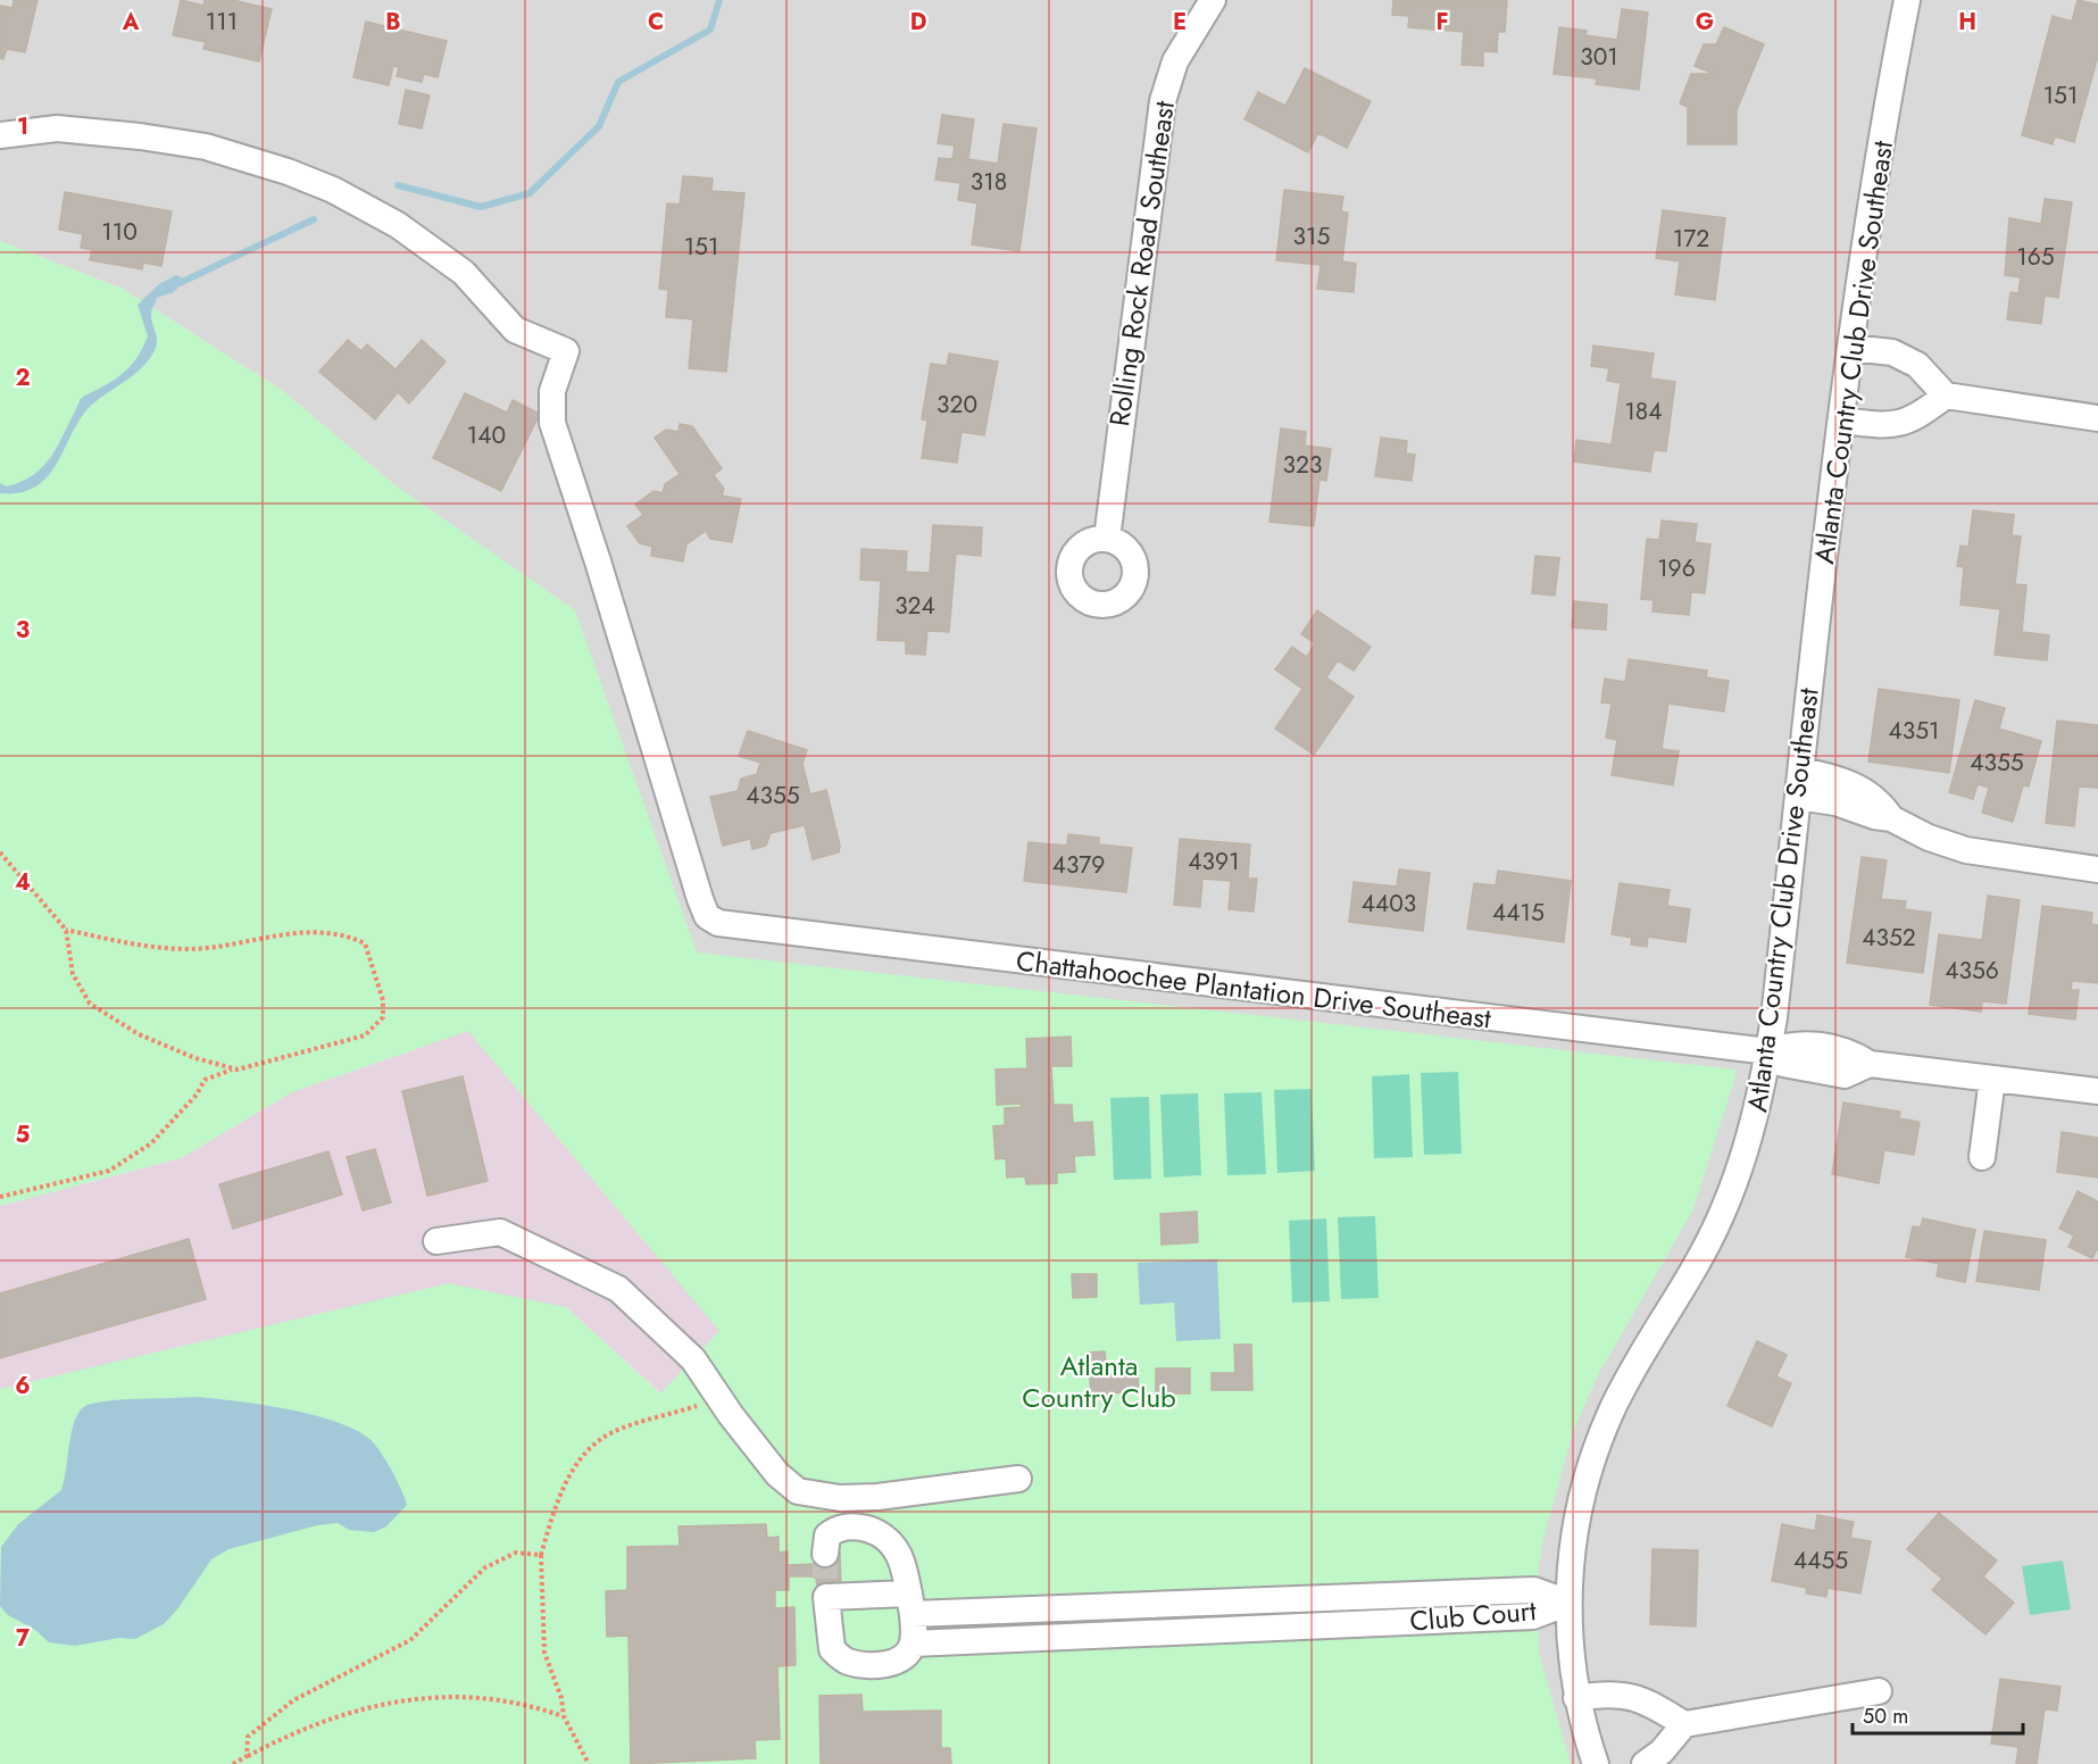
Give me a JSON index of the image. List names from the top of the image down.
{
  "streets": {
    "street": [
      "Rolling Rock Road Southeast",
      "Atlanta Country Club Drive Southeast",
      "Chattahoochee Plantation Drive Southeast",
      "Club Court"
    ]
  },
  "crossings": [
    ["Atlanta Country Club Drive Southeast", "Chattahoochee Plantation Drive Southeast"],
    ["Atlanta Country Club Drive Southeast", "Club Court"]
  ],
  "parks": ["Atlanta Country Club"],
  "house_numbers": [
    "111",
    "301",
    "151",
    "318",
    "110",
    "315",
    "172",
    "151",
    "165",
    "320",
    "184",
    "140",
    "323",
    "196",
    "324",
    "4351",
    "4355",
    "4355",
    "4391",
    "4379",
    "4403",
    "4415",
    "4352",
    "4356",
    "4455"
  ],
  "scale_bar": "50 m",
  "grid": {
    "columns": [
      "A",
      "B",
      "C",
      "D",
      "E",
      "F",
      "G",
      "H"
    ],
    "rows": [
      "1",
      "2",
      "3",
      "4",
      "5",
      "6",
      "7"
    ]
  }
}
